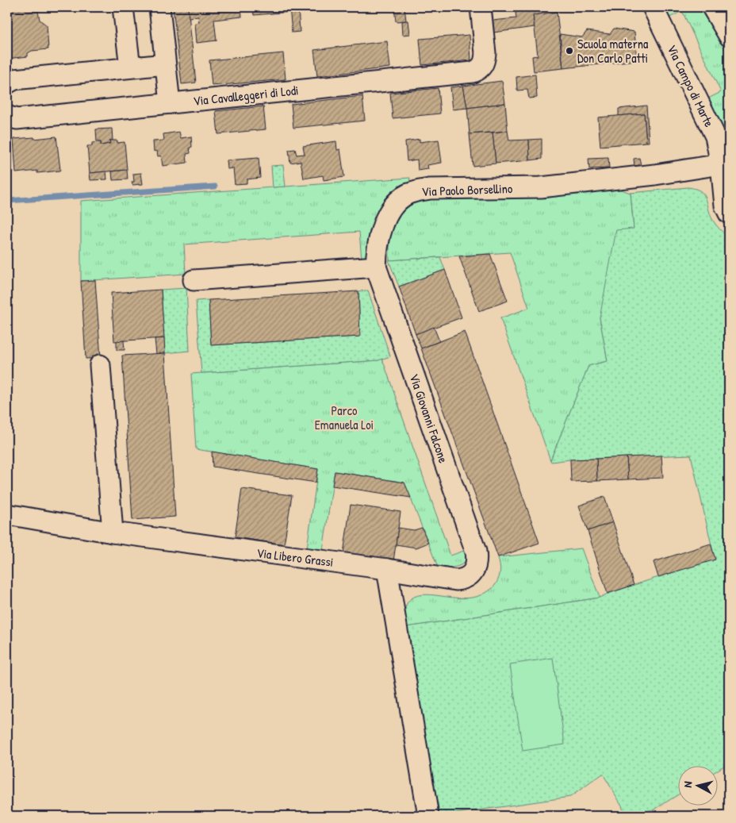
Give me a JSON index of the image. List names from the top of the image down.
{
  "streets": {
    "street": [
      "Via Campo di Marte",
      "Via Cavalleggeri di Lodi",
      "Via Paolo Borsellino",
      "Via Giovanni Falcone",
      "Via Libero Grassi"
    ]
  },
  "crossings": [
    ["Via Campo di Marte", "Via Paolo Borsellino"],
    ["Via Paolo Borsellino", "Via Giovanni Falcone"],
    ["Via Giovanni Falcone", "Via Libero Grassi"]
  ],
  "parks": ["Parco Emanuela Loi"],
  "places": ["Scuola materna Don Carlo Patti"],
  "north": "left"
}
